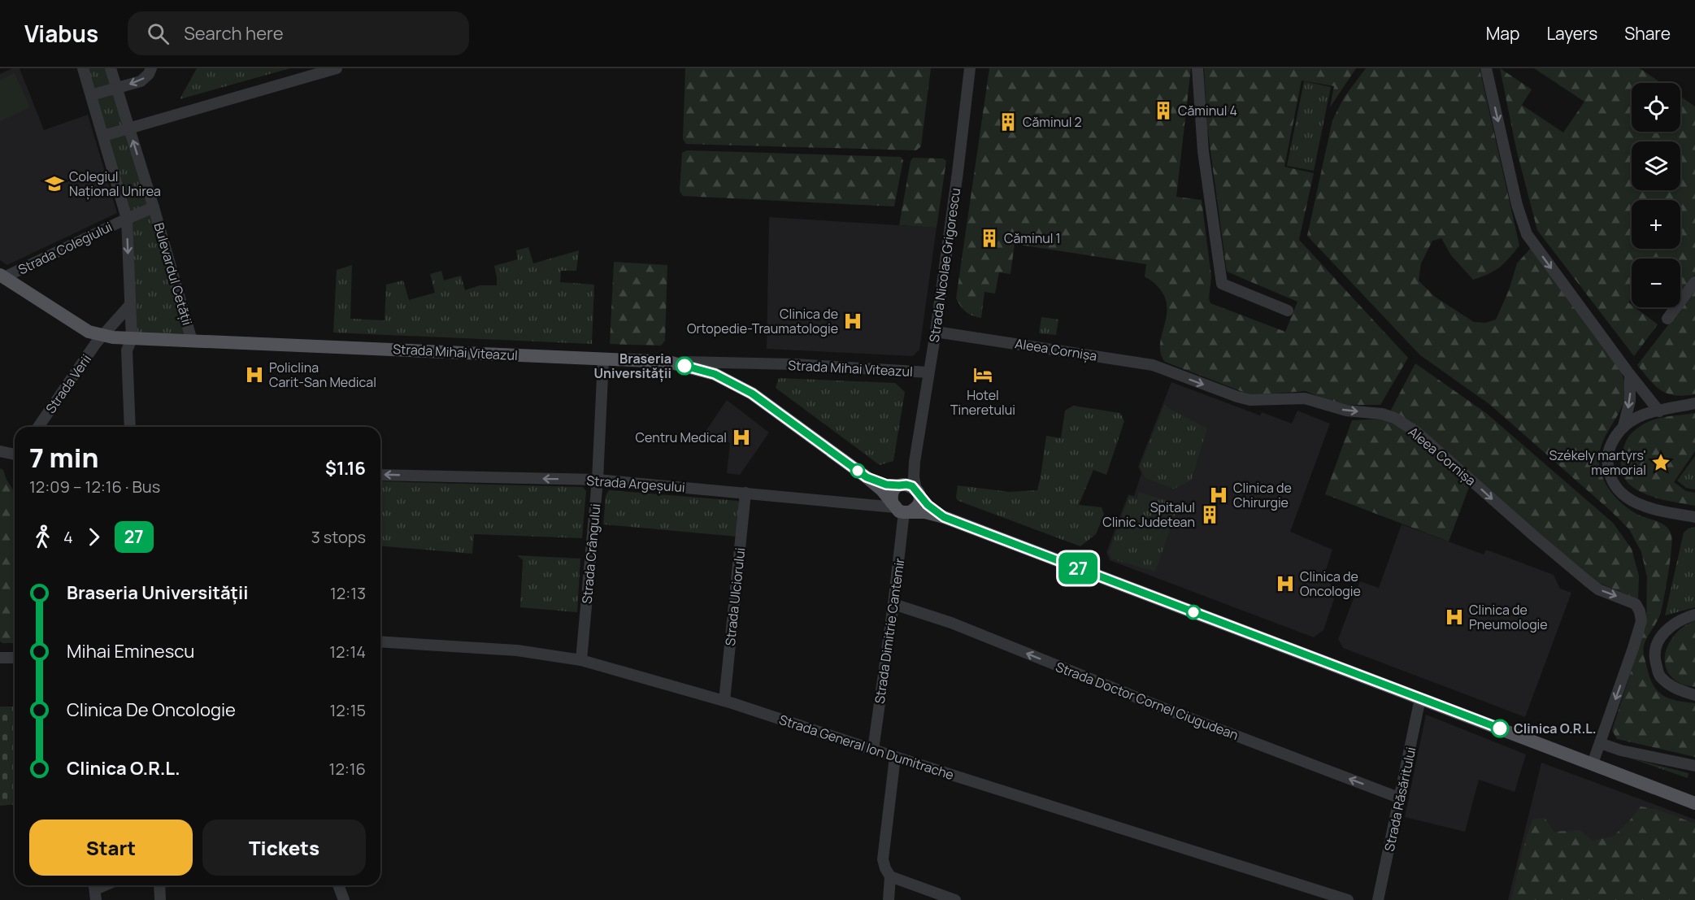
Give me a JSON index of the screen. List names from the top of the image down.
{
  "streets": {
    "main road": ["Strada Mihai Viteazul"],
    "street": [
      "Strada Colegiului",
      "Strada Nicolae Grigorescu",
      "Bulevardul Cetății",
      "Aleea Cornișa",
      "Strada Verii",
      "Strada Argeșului",
      "Strada Crângului",
      "Strada Ulciorului",
      "Strada Dimitrie Cantemir",
      "Strada Doctor Cornel Ciugudean",
      "Strada General Ion Dumitrache",
      "Strada Răsăritului"
    ]
  },
  "crossings": [
    ["Strada Colegiului", "Bulevardul Cetății"],
    ["Strada Colegiului", "Strada Mihai Viteazul"],
    ["Strada Nicolae Grigorescu", "Aleea Cornișa"],
    ["Strada Nicolae Grigorescu", "Strada Mihai Viteazul"],
    ["Strada Nicolae Grigorescu", "Strada Argeșului"],
    ["Strada Nicolae Grigorescu", "Strada Dimitrie Cantemir"],
    ["Bulevardul Cetății", "Strada Mihai Viteazul"],
    ["Strada Mihai Viteazul", "Strada Verii"],
    ["Strada Mihai Viteazul", "Strada Crângului"],
    ["Strada Argeșului", "Strada Crângului"],
    ["Strada Argeșului", "Strada Ulciorului"],
    ["Strada Argeșului", "Strada Dimitrie Cantemir"],
    ["Strada Crângului", "Strada General Ion Dumitrache"],
    ["Strada Ulciorului", "Strada General Ion Dumitrache"],
    ["Strada Dimitrie Cantemir", "Strada Doctor Cornel Ciugudean"],
    ["Strada Dimitrie Cantemir", "Strada General Ion Dumitrache"],
    ["Strada Doctor Cornel Ciugudean", "Strada Răsăritului"]
  ],
  "one_way": ["Aleea Cornișa", "Strada Argeșului", "Strada Doctor Cornel Ciugudean"],
  "places": {
    "building": [
      "Căminul 4",
      "Căminul 2",
      "Căminul 1",
      "Spitalul Clinic Judetean"
    ],
    "school or university": ["Colegiul Național Unirea"],
    "hospital": [
      "Clinica de Ortopedie-Traumatologie",
      "Policlina Carit-San Medical",
      "Centru Medical",
      "Clinica de Chirurgie",
      "Clinica de Oncologie",
      "Clinica de Pneumologie"
    ],
    "other": ["Braseria Universității", "Clinica O.R.L."],
    "hotel": ["Hotel Tineretului"],
    "place": ["Székely martyrs' memorial"]
  },
  "lines": ["bus line 27"],
  "page": {
    "header": "Viabus",
    "search": "Search here",
    "nav": ["Map", "Layers", "Share"],
    "on_map": "27",
    "map_buttons": ["+", "−"],
    "heading": ["7 min", "12:09 – 12:16 · Bus", "$1.16"],
    "legs": ["4", "27", "3 stops"],
    "list": [
      {
        "name": "Braseria Universității",
        "value": "12:13"
      },
      {
        "name": "Mihai Eminescu",
        "value": "12:14"
      },
      {
        "name": "Clinica De Oncologie",
        "value": "12:15"
      },
      {
        "name": "Clinica O.R.L.",
        "value": "12:16"
      }
    ],
    "buttons": ["Start", "Tickets"]
  }
}
